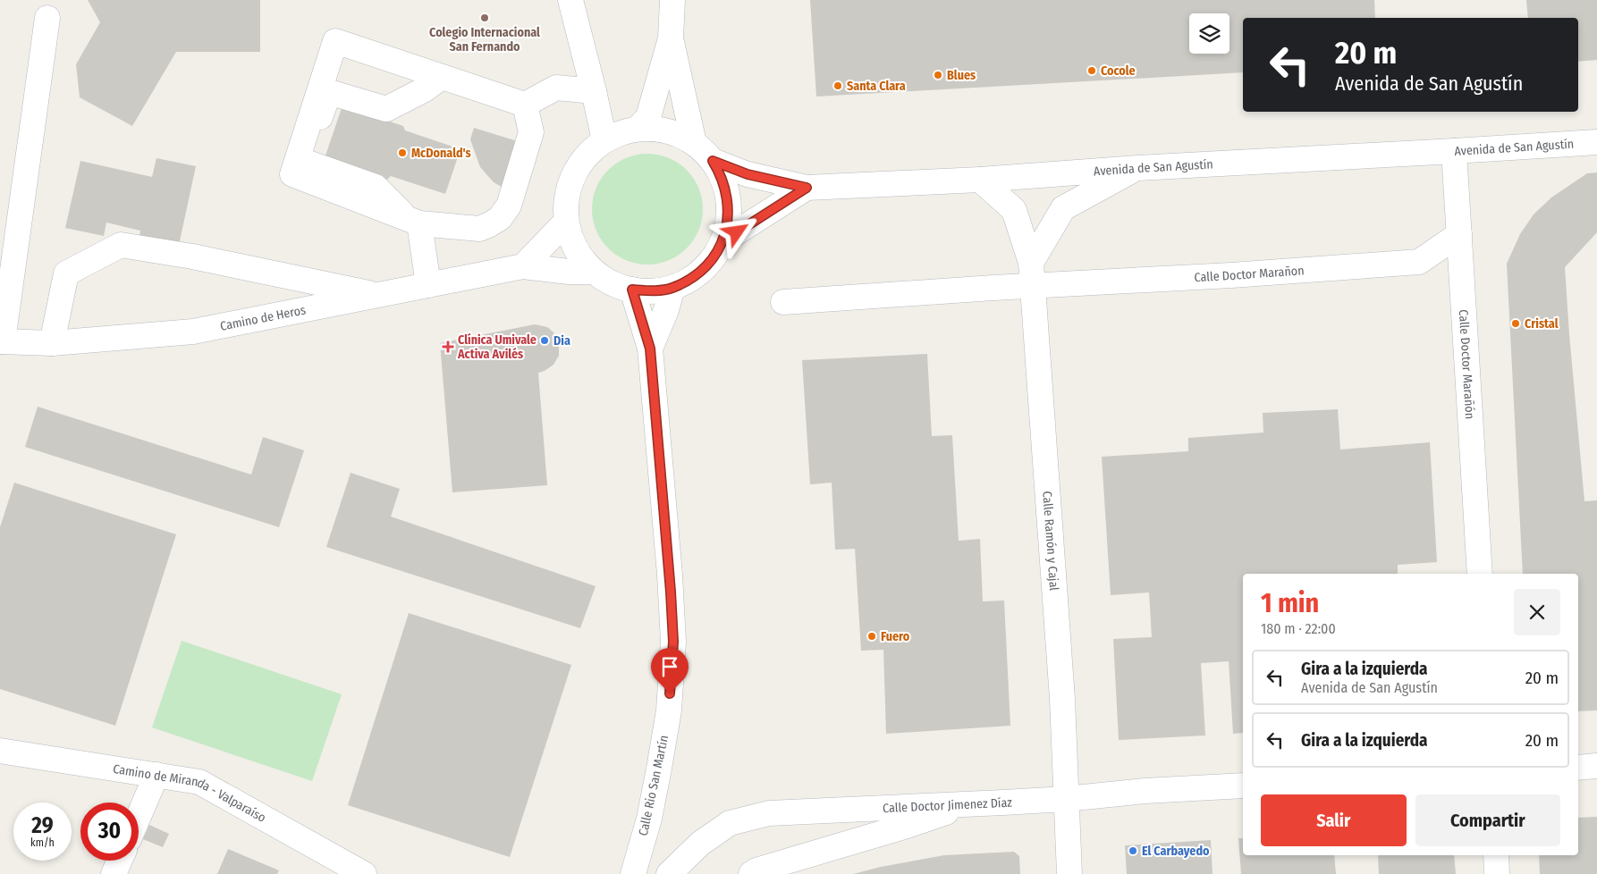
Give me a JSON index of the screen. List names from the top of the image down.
{
  "streets": {
    "street": [
      "Avenida de San Agustín",
      "Calle Doctor Marañon",
      "Camino de Heros",
      "Calle Doctor Marañón",
      "Calle Ramón y Cajal",
      "Calle Rio San Martín",
      "Camino de Miranda - Valparaíso",
      "Calle Doctor Jimenez Díaz"
    ]
  },
  "crossings": [
    ["Avenida de San Agustín", "Calle Doctor Marañón"],
    ["Avenida de San Agustín", "Calle Ramón y Cajal"],
    ["Calle Doctor Marañon", "Calle Doctor Marañón"],
    ["Calle Doctor Marañon", "Calle Ramón y Cajal"],
    ["Calle Ramón y Cajal", "Calle Doctor Jimenez Díaz"]
  ],
  "places": {
    "other": [
      "Colegio Internacional San Fernando",
      "Cocole",
      "Blues",
      "Santa Clara",
      "McDonald's",
      "Cristal",
      "Dia",
      "Fuero",
      "El Carbayedo"
    ],
    "health": ["Clínica Umivale Activa Avilés"]
  },
  "page": {
    "turn": ["20 m", "Avenida de San Agustín"],
    "heading": ["1 min", "180 m · 22:00"],
    "list": [
      {
        "name": "Gira a la izquierda",
        "note": "Avenida de San Agustín",
        "value": "20 m"
      },
      {
        "name": "Gira a la izquierda",
        "value": "20 m"
      }
    ],
    "buttons": ["Salir", "Compartir"],
    "speed": "29 km/h",
    "limit": "30"
  }
}
